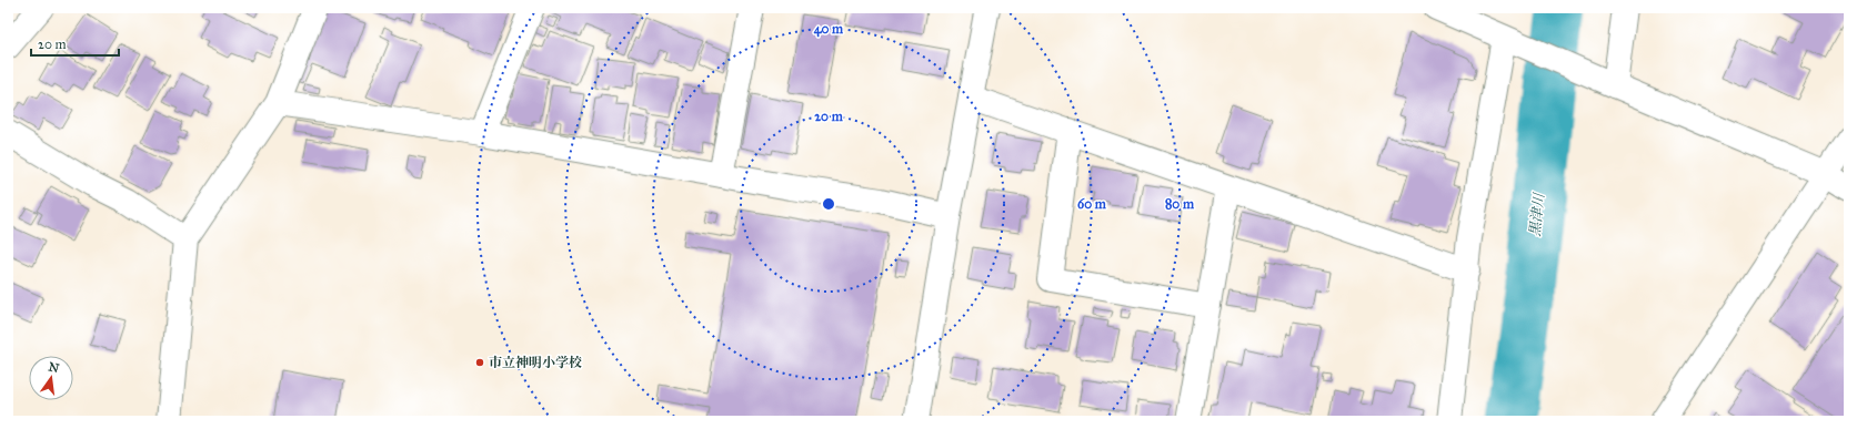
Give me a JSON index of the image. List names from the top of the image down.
{
  "water": ["黒津川"],
  "places": ["市立神明小学校"],
  "scale_bar": "20 m",
  "north": "top",
  "rings": [
    "40 m",
    "20 m",
    "60 m",
    "80 m"
  ]
}
